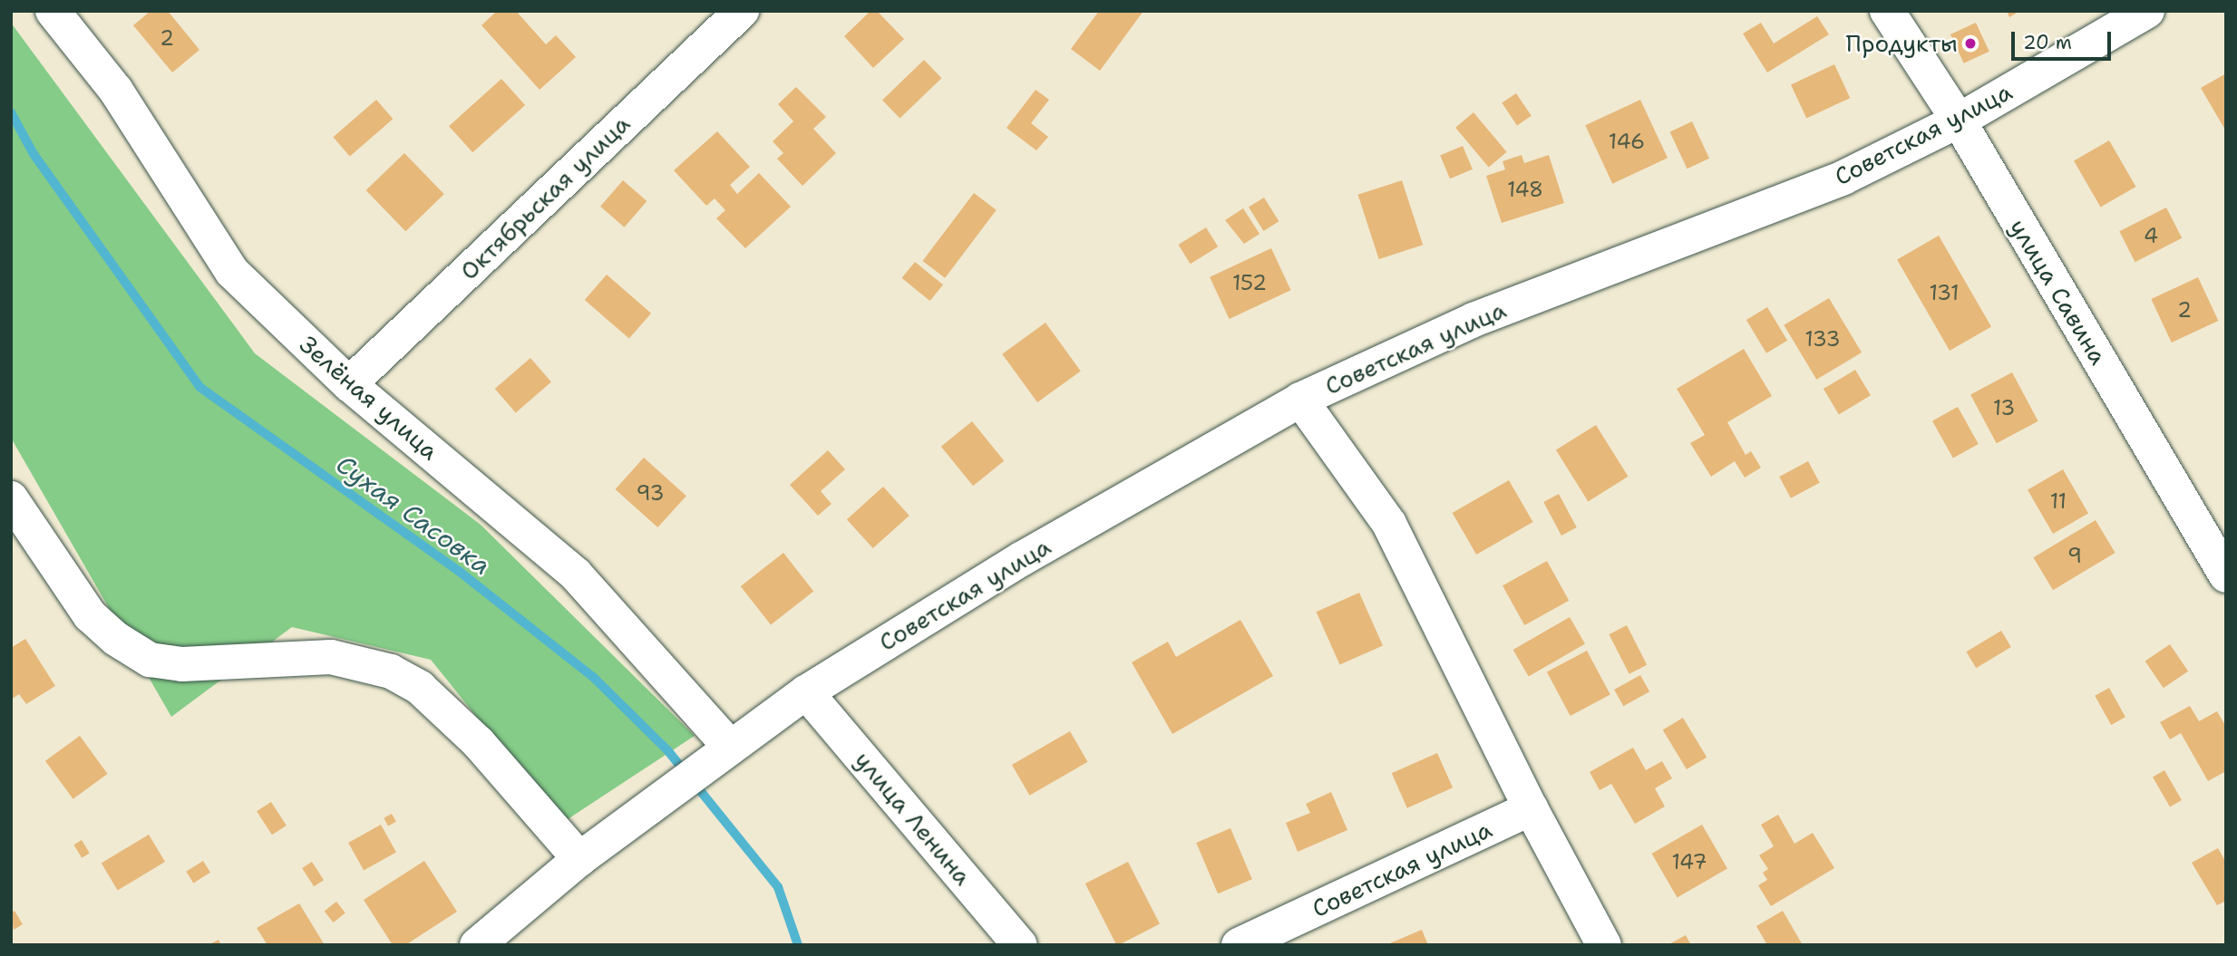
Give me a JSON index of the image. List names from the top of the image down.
{
  "streets": {
    "street": [
      "Советская улица",
      "Октябрьская улица",
      "улица Савина",
      "Зелёная улица",
      "улица Ленина"
    ]
  },
  "crossings": [
    ["Советская улица", "улица Савина"],
    ["Советская улица", "Зелёная улица"],
    ["Советская улица", "улица Ленина"],
    ["Октябрьская улица", "Зелёная улица"]
  ],
  "water": ["Сухая Сасовка"],
  "places": ["Продукты"],
  "house_numbers": [
    "2",
    "146",
    "148",
    "4",
    "152",
    "131",
    "2",
    "133",
    "13",
    "93",
    "11",
    "9",
    "147"
  ],
  "scale_bar": "20 m"
}
